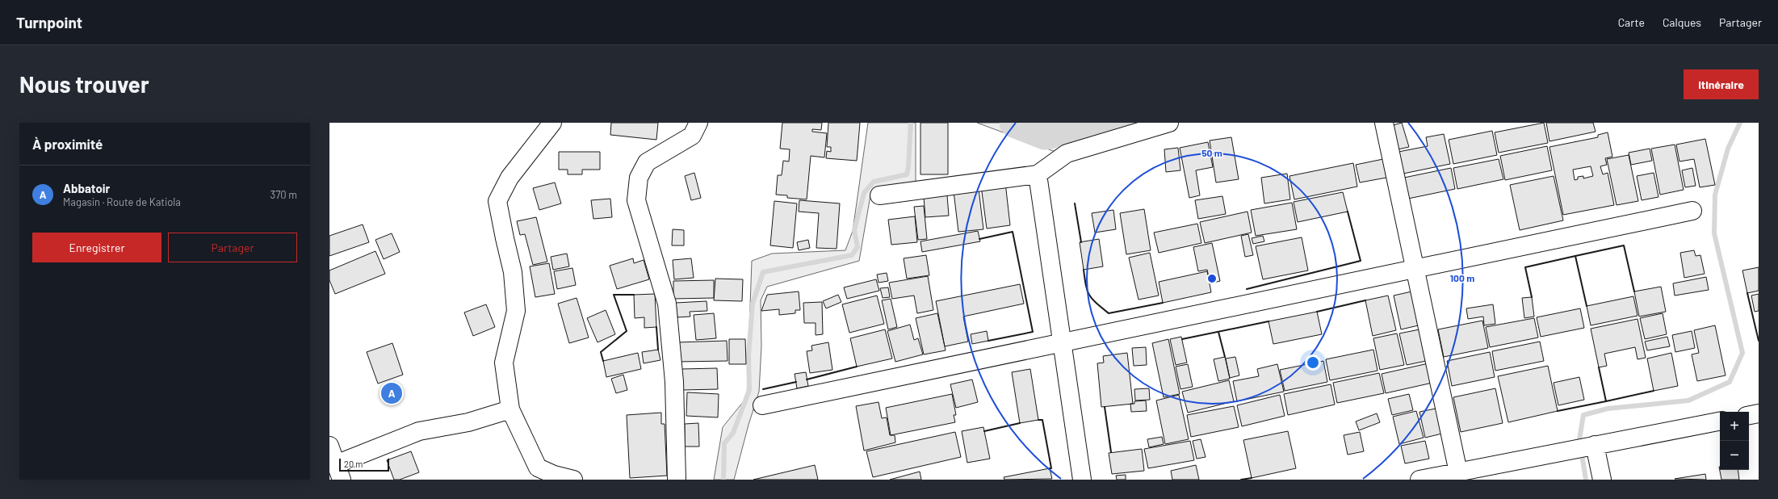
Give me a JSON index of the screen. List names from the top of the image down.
{
  "scale_bar": "20 m",
  "page": {
    "header": "Turnpoint",
    "nav": ["Carte", "Calques", "Partager"],
    "buttons": [
      "Itinéraire",
      ["Enregistrer", "Partager"]
    ],
    "title": "Nous trouver",
    "heading": "À proximité",
    "list": [
      {
        "mark": "A",
        "name": "Abbatoir",
        "note": "Magasin · Route de Katiola",
        "value": "370 m"
      }
    ],
    "pins": "A",
    "map_buttons": ["+", "−"],
    "scale": "20 m"
  },
  "rings": ["50 m", "100 m"]
}
